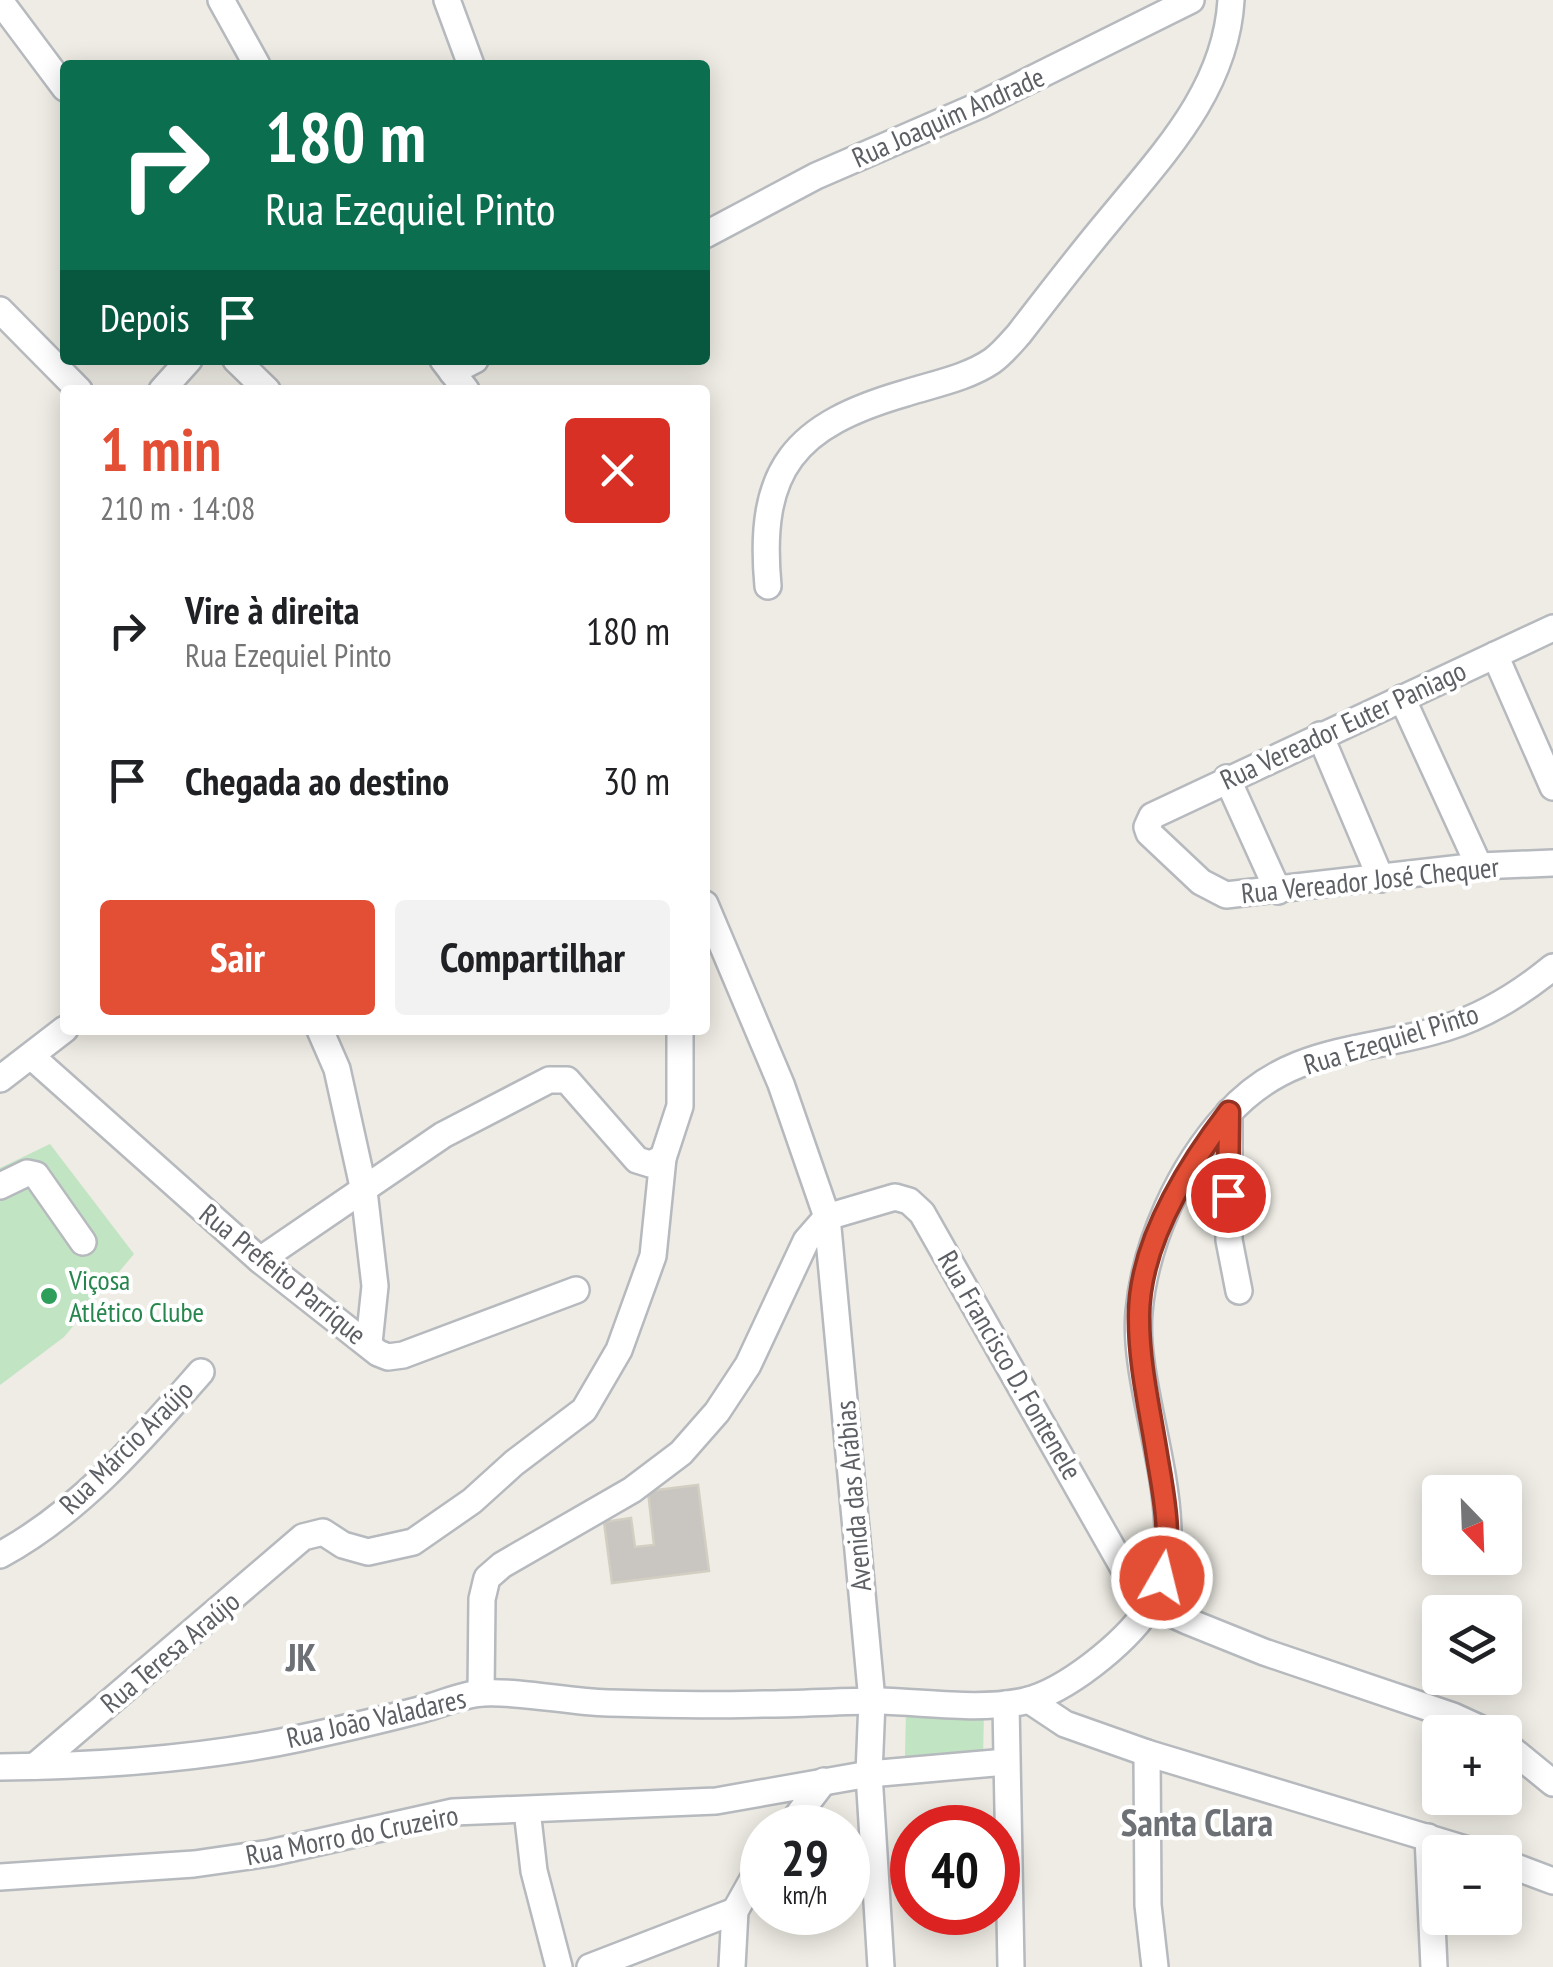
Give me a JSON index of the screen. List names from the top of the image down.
{
  "streets": {
    "street": [
      "Rua Joaquim Andrade",
      "Rua Vereador Euter Paniago",
      "Rua Vereador José Chequer",
      "Rua Ezequiel Pinto",
      "Rua Prefeito Parrique",
      "Rua Francisco D. Fontenele",
      "Rua Márcio Araújo",
      "Avenida das Arábias",
      "Rua Teresa Araújo",
      "Rua João Valadares",
      "Rua Morro do Cruzeiro"
    ]
  },
  "crossings": [
    ["Rua Vereador Euter Paniago", "Rua Vereador José Chequer"],
    ["Rua Ezequiel Pinto", "Rua Francisco D. Fontenele"],
    ["Rua Francisco D. Fontenele", "Avenida das Arábias"],
    ["Avenida das Arábias", "Rua João Valadares"],
    ["Avenida das Arábias", "Rua Morro do Cruzeiro"],
    ["Rua Teresa Araújo", "Rua João Valadares"]
  ],
  "districts": ["JK", "Santa Clara"],
  "places": ["Viçosa Atlético Clube"],
  "north": "bottom right",
  "page": {
    "turn": ["180 m", "Rua Ezequiel Pinto"],
    "then": "Depois",
    "heading": ["1 min", "210 m · 14:08"],
    "list": [
      {
        "name": "Vire à direita",
        "note": "Rua Ezequiel Pinto",
        "value": "180 m"
      },
      {
        "name": "Chegada ao destino",
        "value": "30 m"
      }
    ],
    "buttons": ["Sair", "Compartilhar"],
    "map_buttons": ["+", "−"],
    "speed": "29 km/h",
    "limit": "40"
  }
}
